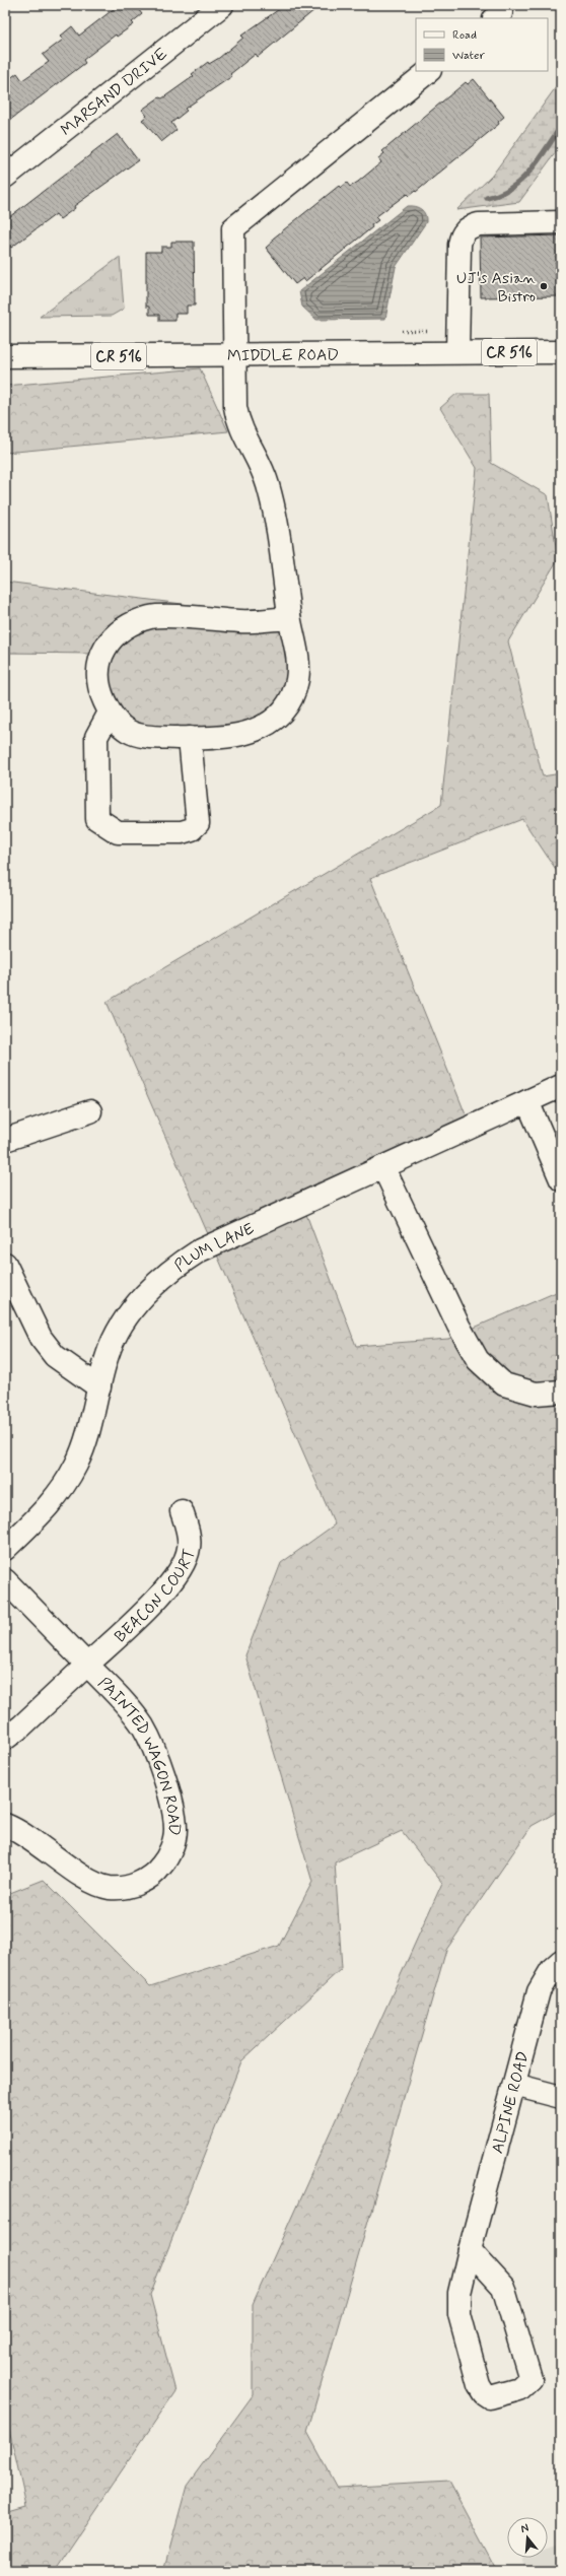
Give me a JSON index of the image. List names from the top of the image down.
{
  "streets": {
    "street": [
      "MARSAND DRIVE",
      "CR 516",
      "MIDDLE ROAD",
      "PLUM LANE",
      "BEACON COURT",
      "PAINTED WAGON ROAD",
      "ALPINE ROAD"
    ]
  },
  "crossings": [
    ["BEACON COURT", "PAINTED WAGON ROAD"]
  ],
  "places": ["UJ's Asian Bistro"],
  "legend": ["Road", "Water"],
  "north": "top"
}
